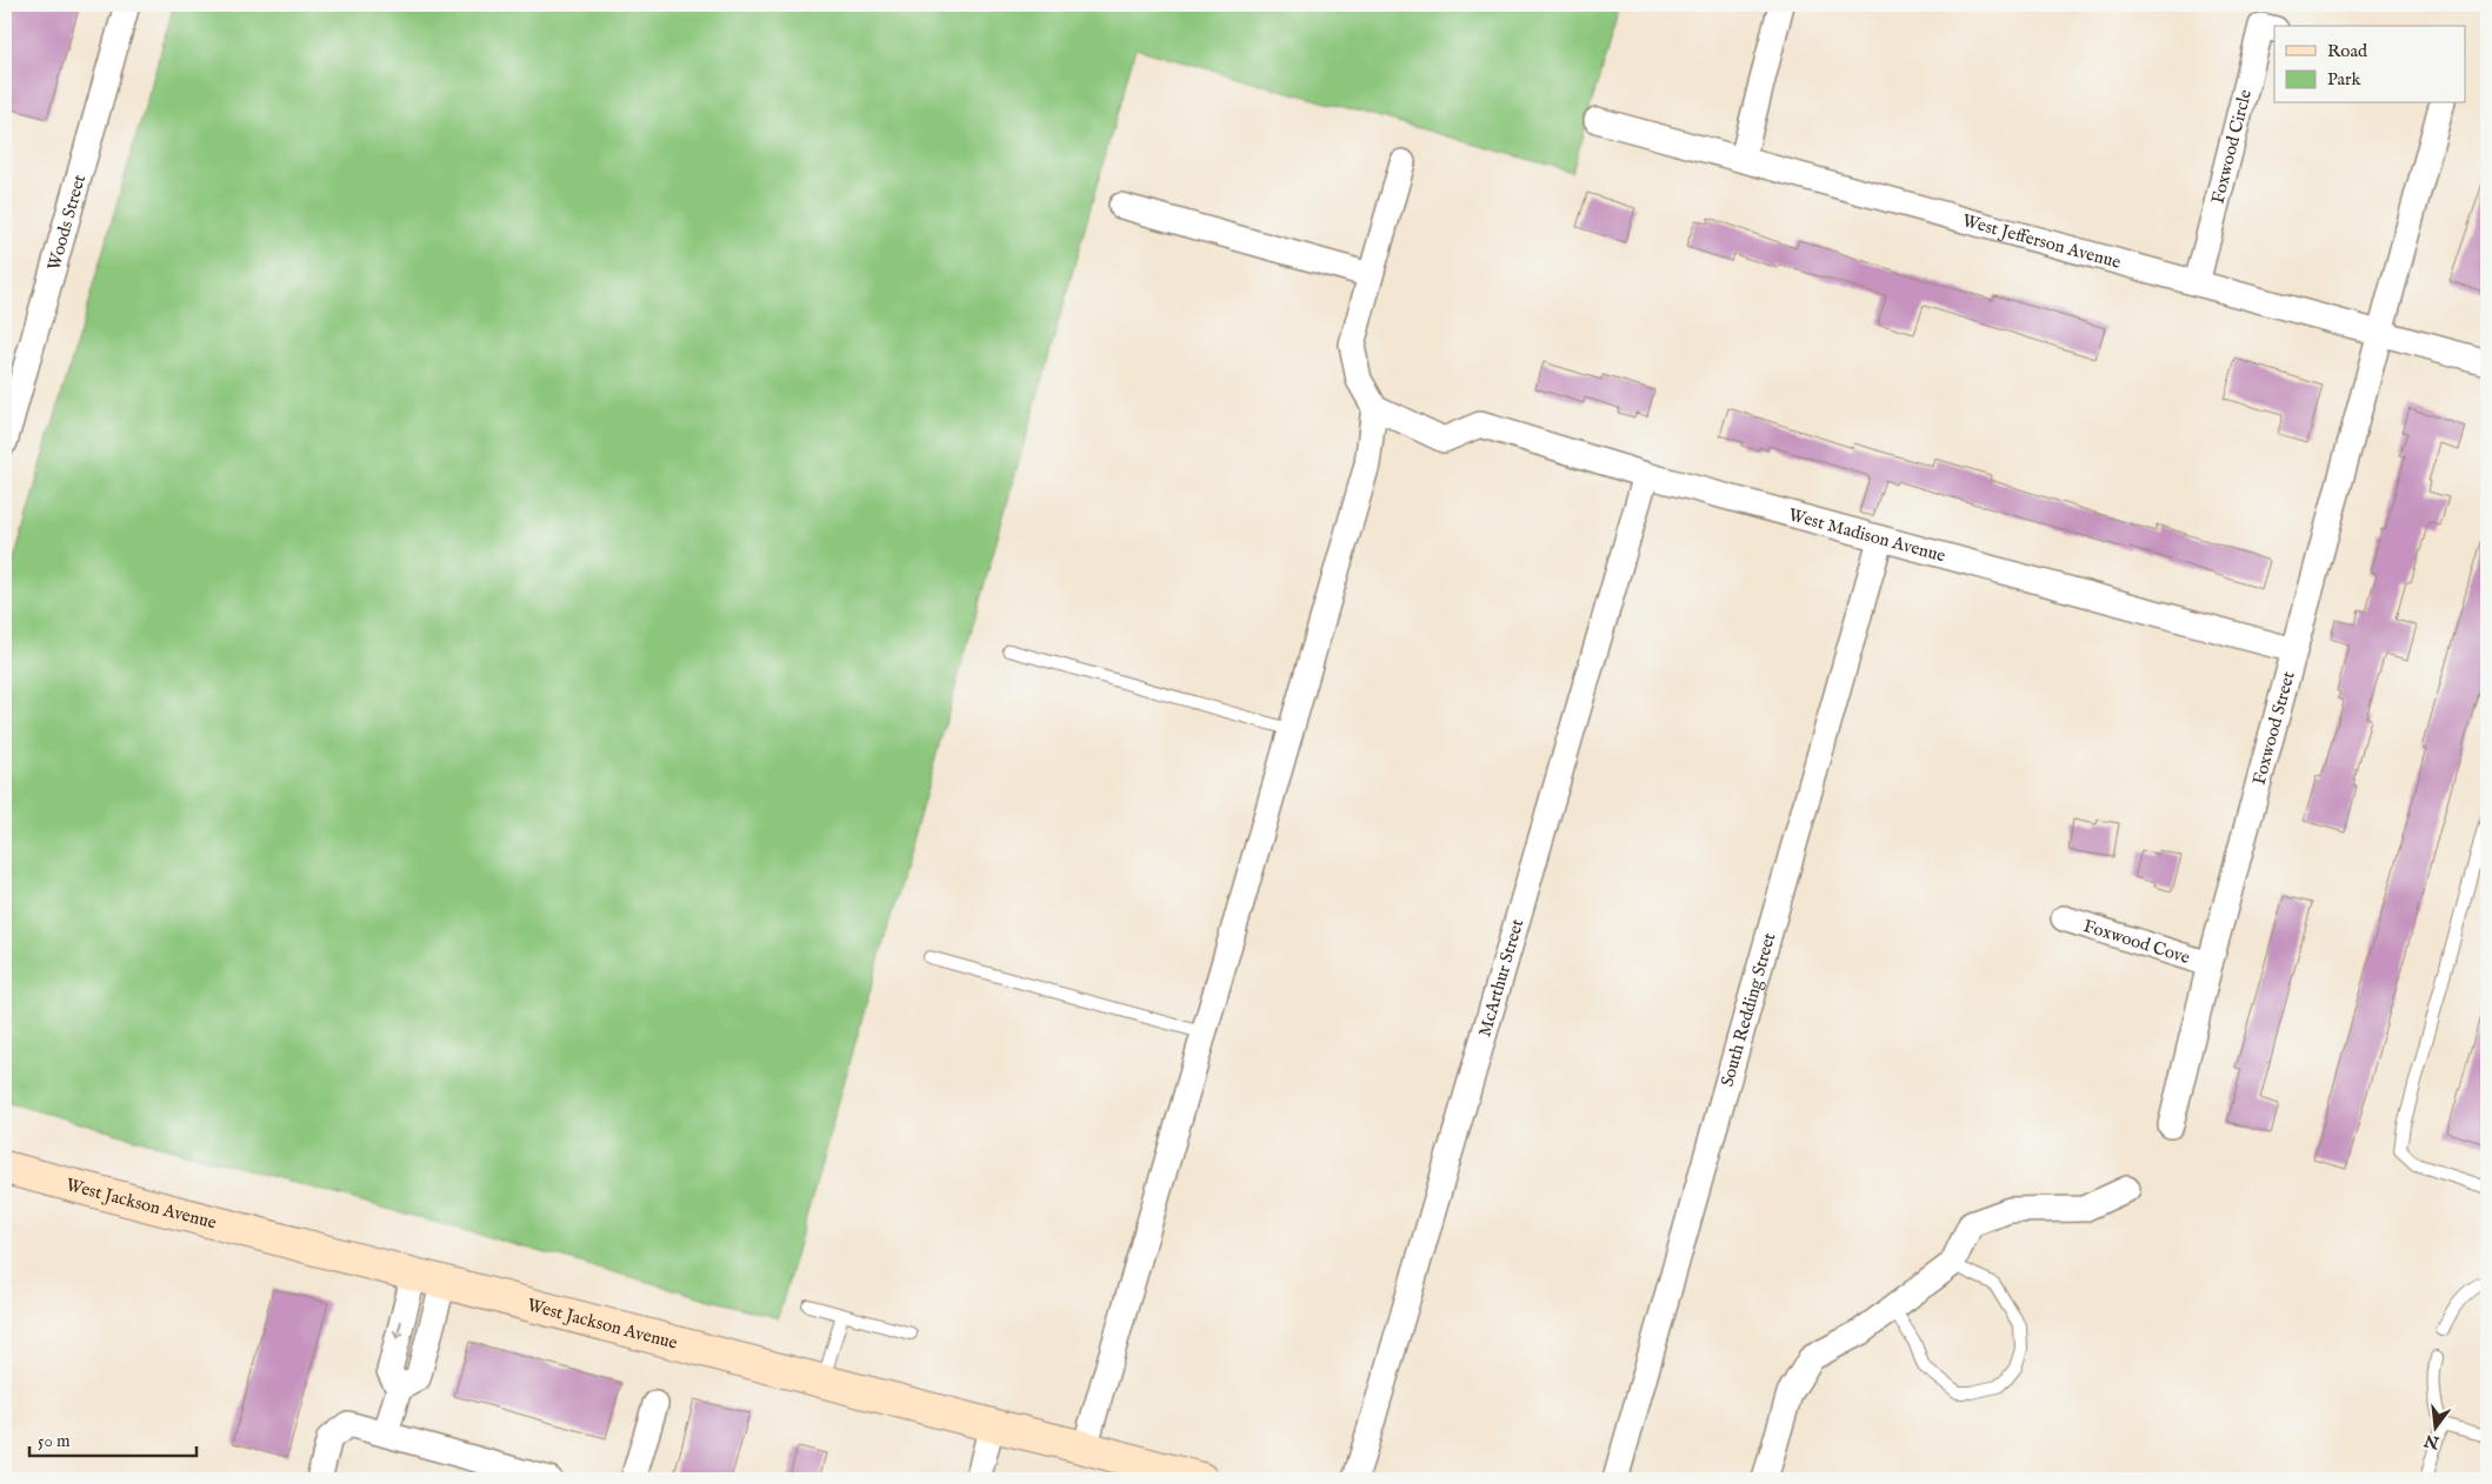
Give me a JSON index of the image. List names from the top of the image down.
{
  "streets": {
    "street": [
      "Foxwood Circle",
      "Woods Street",
      "West Jefferson Avenue",
      "West Madison Avenue",
      "Foxwood Street",
      "Foxwood Cove",
      "McArthur Street",
      "South Redding Street",
      "West Jackson Avenue"
    ]
  },
  "crossings": [
    ["Foxwood Circle", "West Jefferson Avenue"],
    ["West Jefferson Avenue", "Foxwood Street"],
    ["West Madison Avenue", "Foxwood Street"],
    ["West Madison Avenue", "McArthur Street"],
    ["West Madison Avenue", "South Redding Street"],
    ["Foxwood Street", "Foxwood Cove"]
  ],
  "legend": ["Road", "Park"],
  "scale_bar": "50 m",
  "north": "bottom"
}
